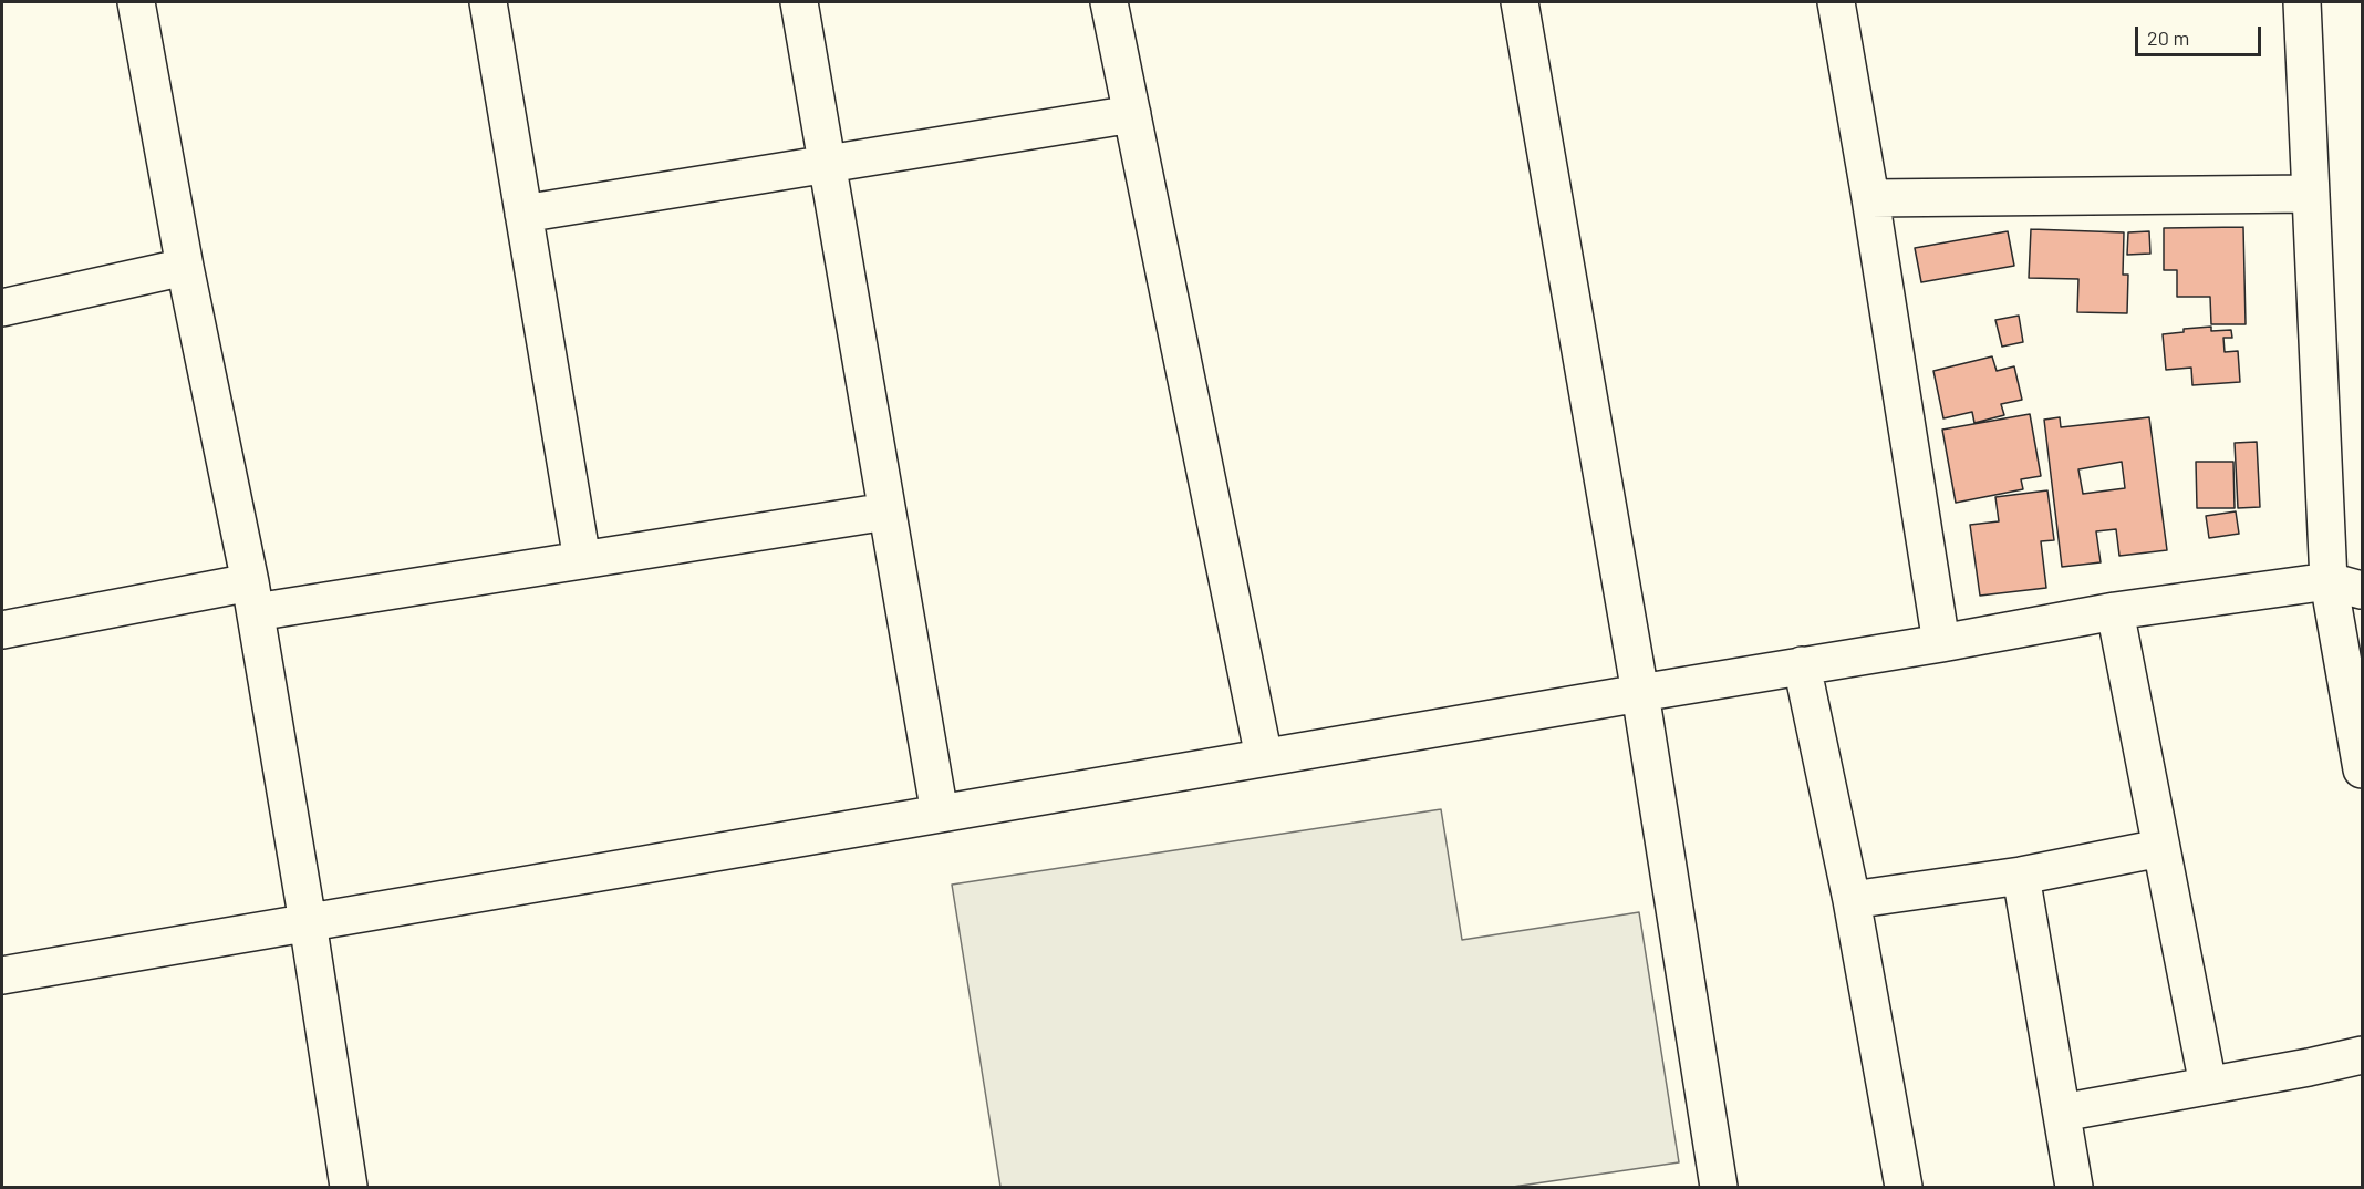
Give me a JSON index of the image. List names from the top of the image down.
{
  "scale_bar": "20 m"
}
